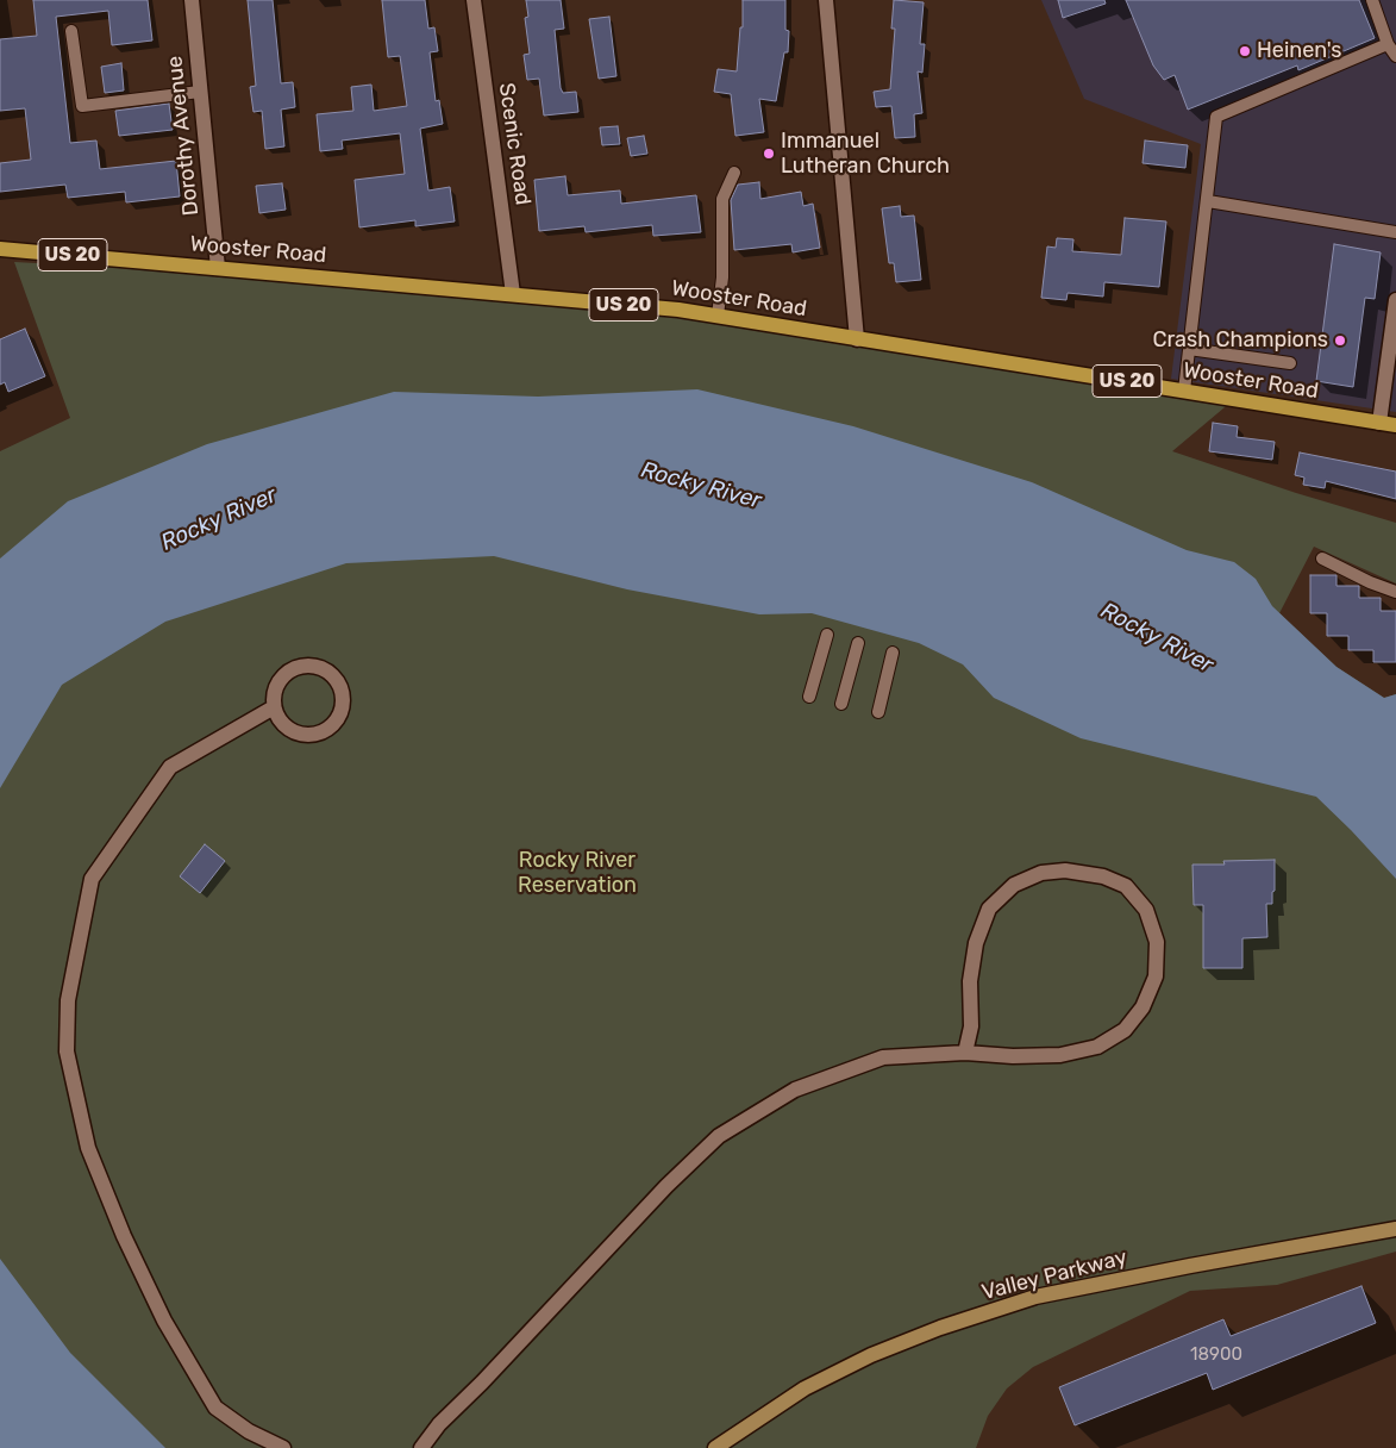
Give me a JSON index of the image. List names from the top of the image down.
{
  "streets": {
    "main road": ["Wooster Road", "US 20"],
    "street": ["Dorothy Avenue", "Scenic Road", "Valley Parkway"]
  },
  "crossings": [
    ["Dorothy Avenue", "Wooster Road"],
    ["Scenic Road", "Wooster Road"]
  ],
  "water": ["Rocky River"],
  "parks": ["Rocky River Reservation"],
  "places": ["Heinen's", "Immanuel Lutheran Church", "Crash Champions"],
  "house_numbers": ["18900"]
}
